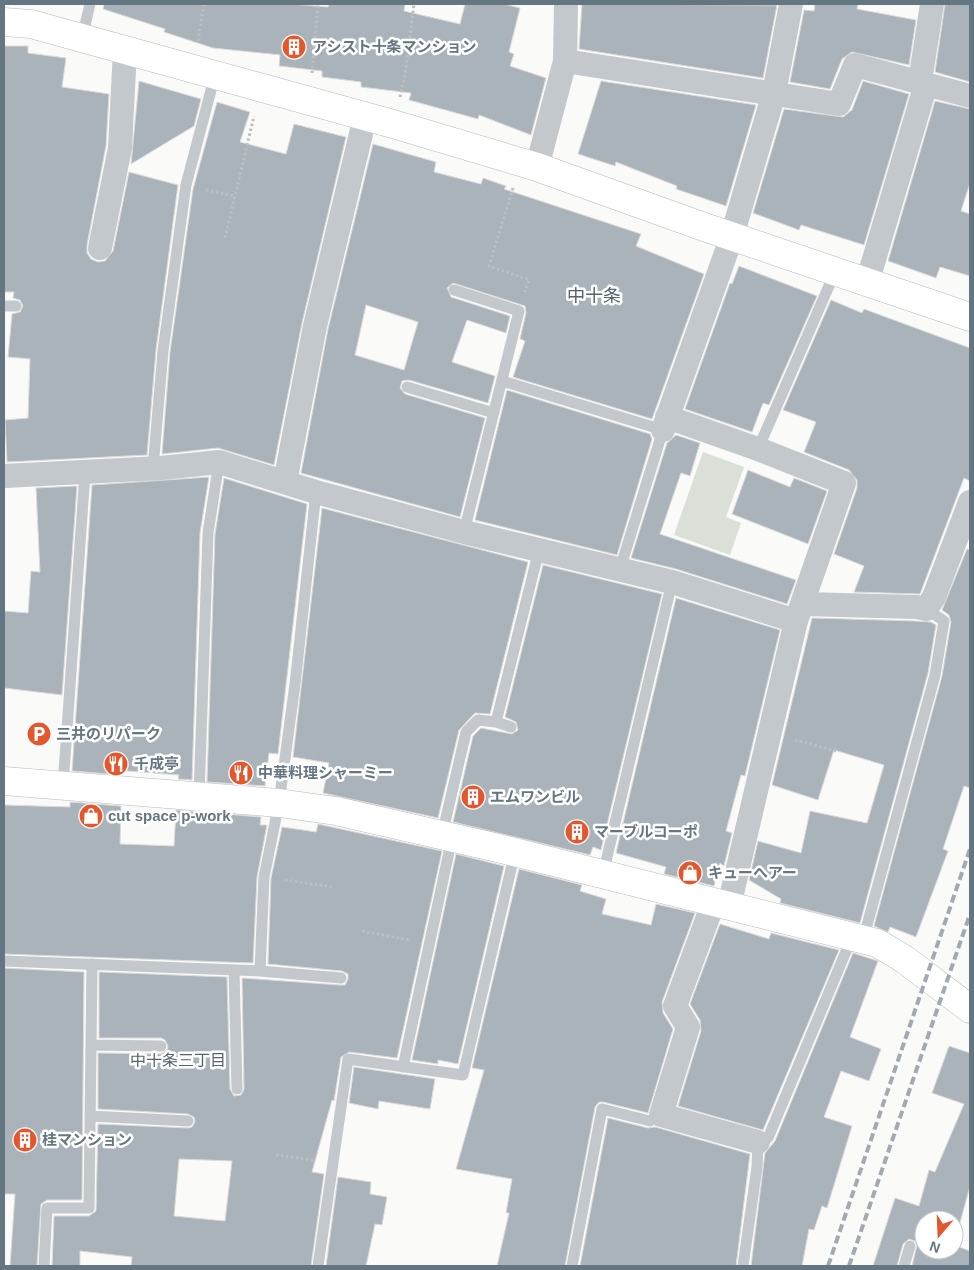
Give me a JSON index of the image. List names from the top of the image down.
{
  "districts": ["中十条", "中十条三丁目"],
  "places": {
    "building": [
      "アシスト十条マンション",
      "エムワンビル",
      "マーブルコーポ",
      "桂マンション"
    ],
    "parking": ["三井のリパーク"],
    "restaurant": ["千成亭", "中華料理シャーミー"],
    "shop": ["cut space p-work", "キューへアー"]
  },
  "north": "bottom"
}
